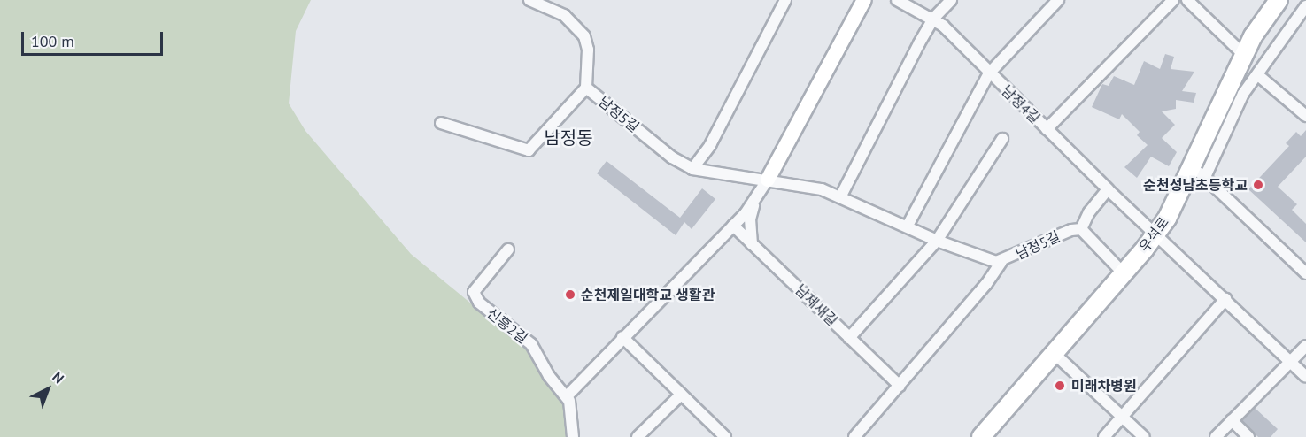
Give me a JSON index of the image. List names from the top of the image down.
{
  "streets": {
    "main road": ["우석로"],
    "street": [
      "남정4길",
      "남정5길",
      "남제새길",
      "신흥2길"
    ]
  },
  "crossings": [
    ["남정4길", "우석로"]
  ],
  "districts": ["남정동"],
  "places": ["순천성남초등학교", "순천제일대학교 생활관", "미래차병원"],
  "scale_bar": "100 m",
  "north": "top right"
}
